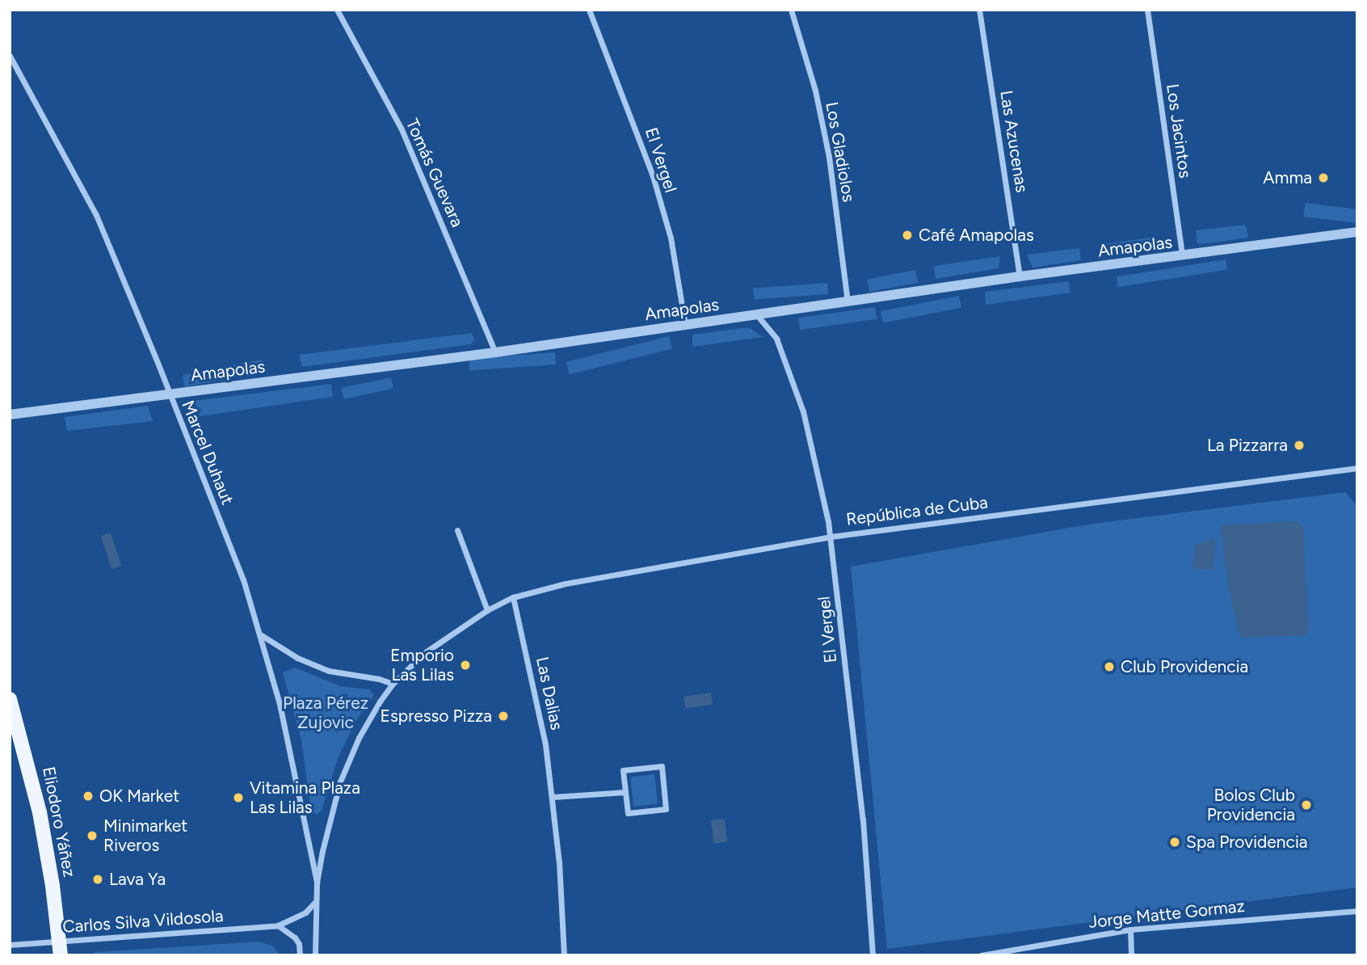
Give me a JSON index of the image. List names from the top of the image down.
{
  "streets": {
    "main road": ["Eliodoro Yáñez"],
    "street": [
      "Los Jacintos",
      "Las Azucenas",
      "Los Gladiolos",
      "El Vergel",
      "Tomás Guevara",
      "Amapolas",
      "Marcel Duhaut",
      "República de Cuba",
      "Las Dalias",
      "Jorge Matte Gormaz",
      "Carlos Silva Vildosola"
    ]
  },
  "crossings": [
    ["Los Jacintos", "Amapolas"],
    ["Las Azucenas", "Amapolas"],
    ["Los Gladiolos", "Amapolas"],
    ["El Vergel", "Amapolas"],
    ["El Vergel", "República de Cuba"],
    ["Tomás Guevara", "Amapolas"],
    ["Amapolas", "Marcel Duhaut"],
    ["Marcel Duhaut", "República de Cuba"],
    ["Marcel Duhaut", "Carlos Silva Vildosola"],
    ["República de Cuba", "Las Dalias"],
    ["Eliodoro Yáñez", "Carlos Silva Vildosola"]
  ],
  "parks": ["Plaza Pérez Zujovic"],
  "places": [
    "Amma",
    "Café Amapolas",
    "La Pizzarra",
    "Emporio Las Lilas",
    "Club Providencia",
    "Espresso Pizza",
    "OK Market",
    "Vitamina Plaza Las Lilas",
    "Bolos Club Providencia",
    "Minimarket Riveros",
    "Spa Providencia",
    "Lava Ya"
  ]
}
